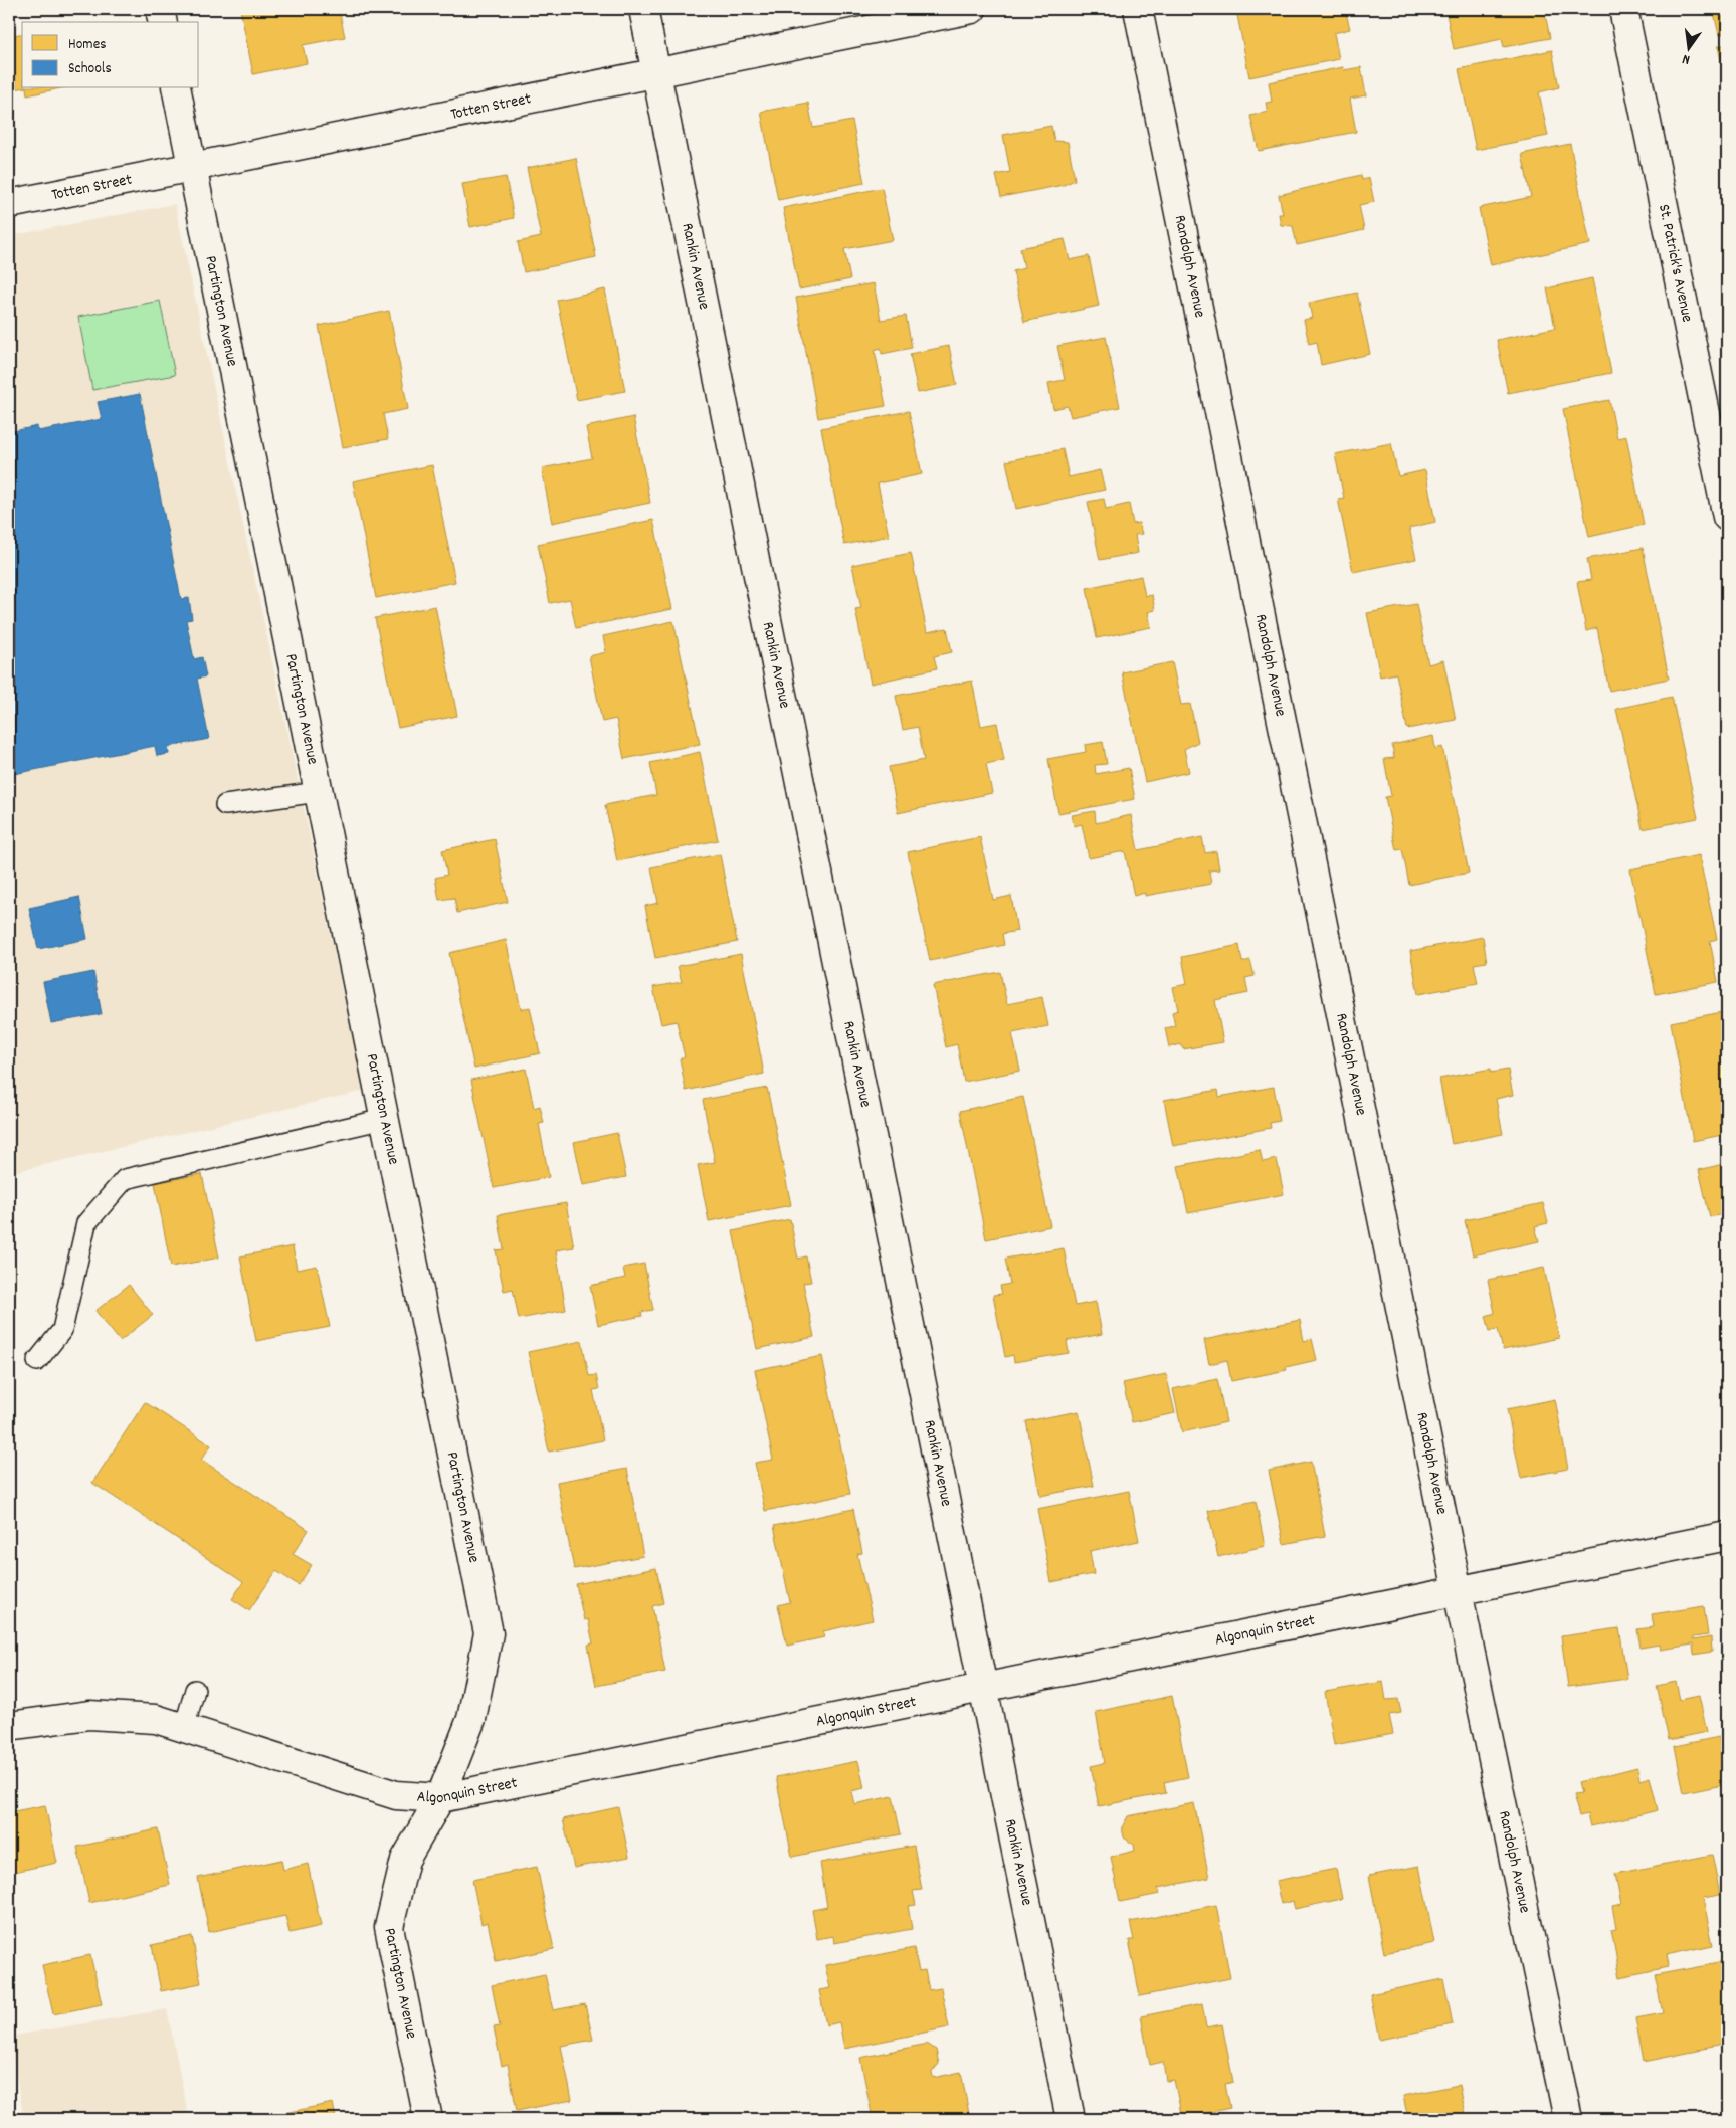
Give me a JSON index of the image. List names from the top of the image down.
{
  "streets": {
    "street": [
      "Totten Street",
      "St. Patrick's Avenue",
      "Rankin Avenue",
      "Randolph Avenue",
      "Partington Avenue",
      "Algonquin Street"
    ]
  },
  "crossings": [
    ["Totten Street", "Rankin Avenue"],
    ["Totten Street", "Partington Avenue"],
    ["Rankin Avenue", "Algonquin Street"],
    ["Randolph Avenue", "Algonquin Street"],
    ["Partington Avenue", "Algonquin Street"]
  ],
  "legend": ["Homes", "Schools"],
  "north": "bottom"
}
